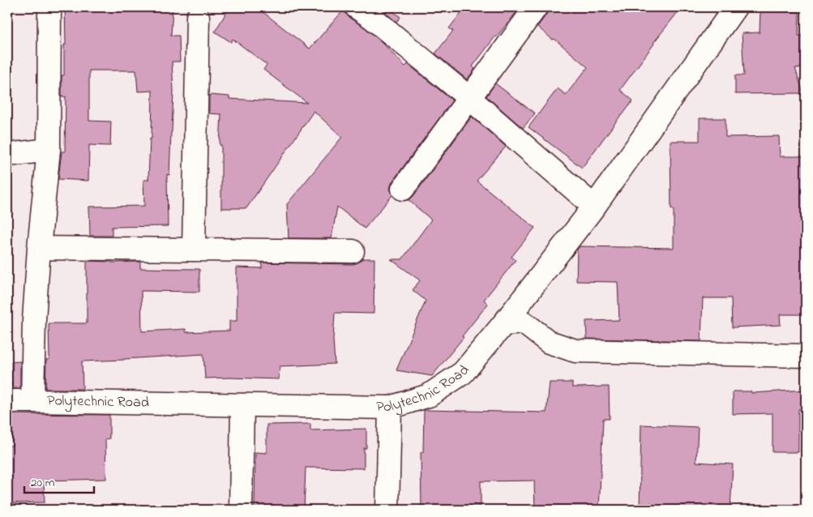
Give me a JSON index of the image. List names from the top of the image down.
{
  "streets": {
    "street": ["Polytechnic Road"]
  },
  "scale_bar": "20 m"
}
